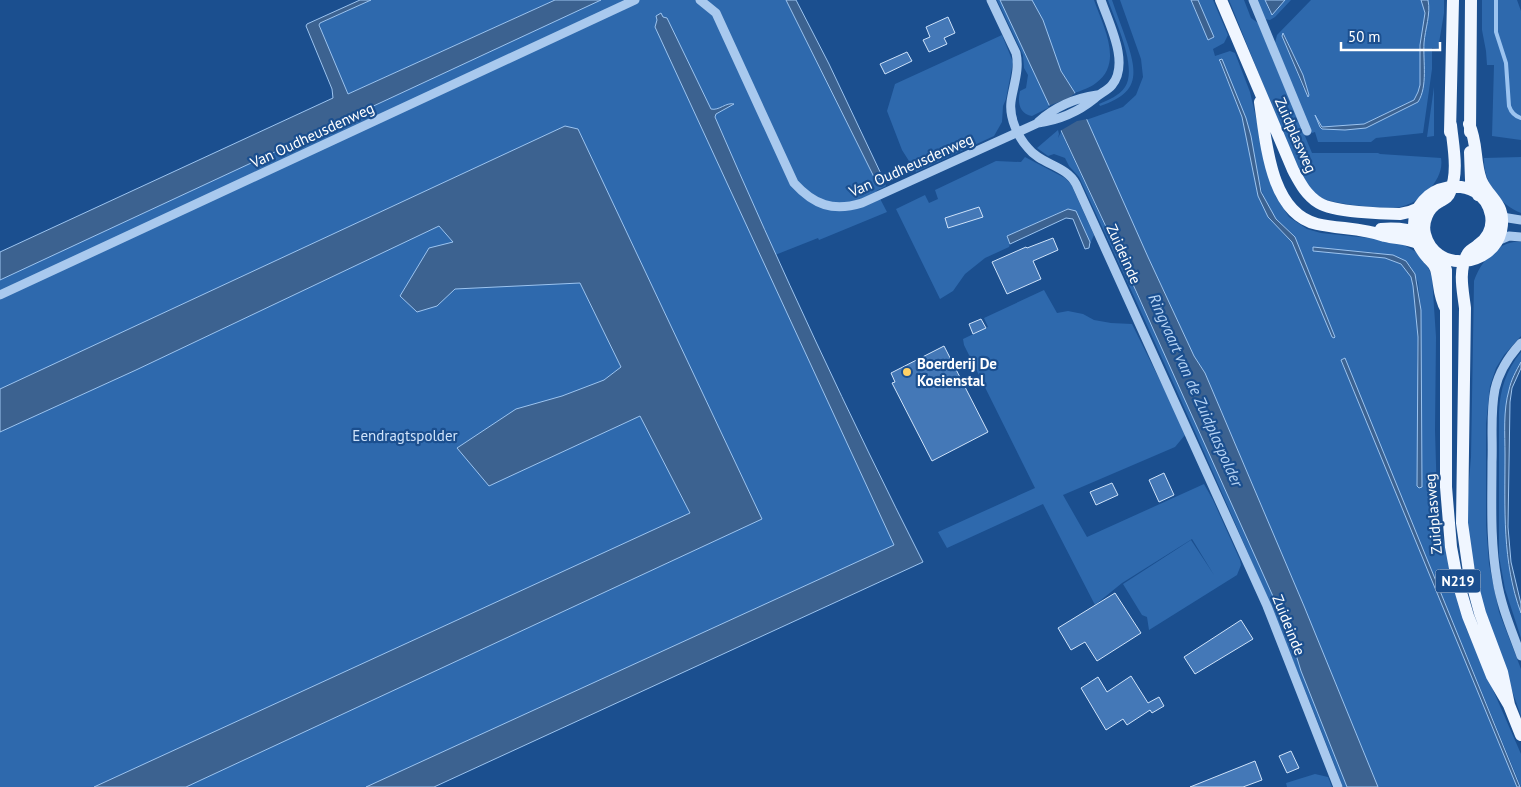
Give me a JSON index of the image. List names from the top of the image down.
{
  "streets": {
    "main road": ["Zuidplasweg", "N219"],
    "street": ["Van Oudheusdenweg", "Zuideinde"]
  },
  "crossings": [
    ["Van Oudheusdenweg", "Zuideinde"],
    ["Zuidplasweg", "N219"]
  ],
  "water": ["Ringvaart van de Zuidplaspolder"],
  "parks": ["Eendragtspolder"],
  "places": ["Boerderij De Koeienstal"],
  "scale_bar": "50 m"
}
